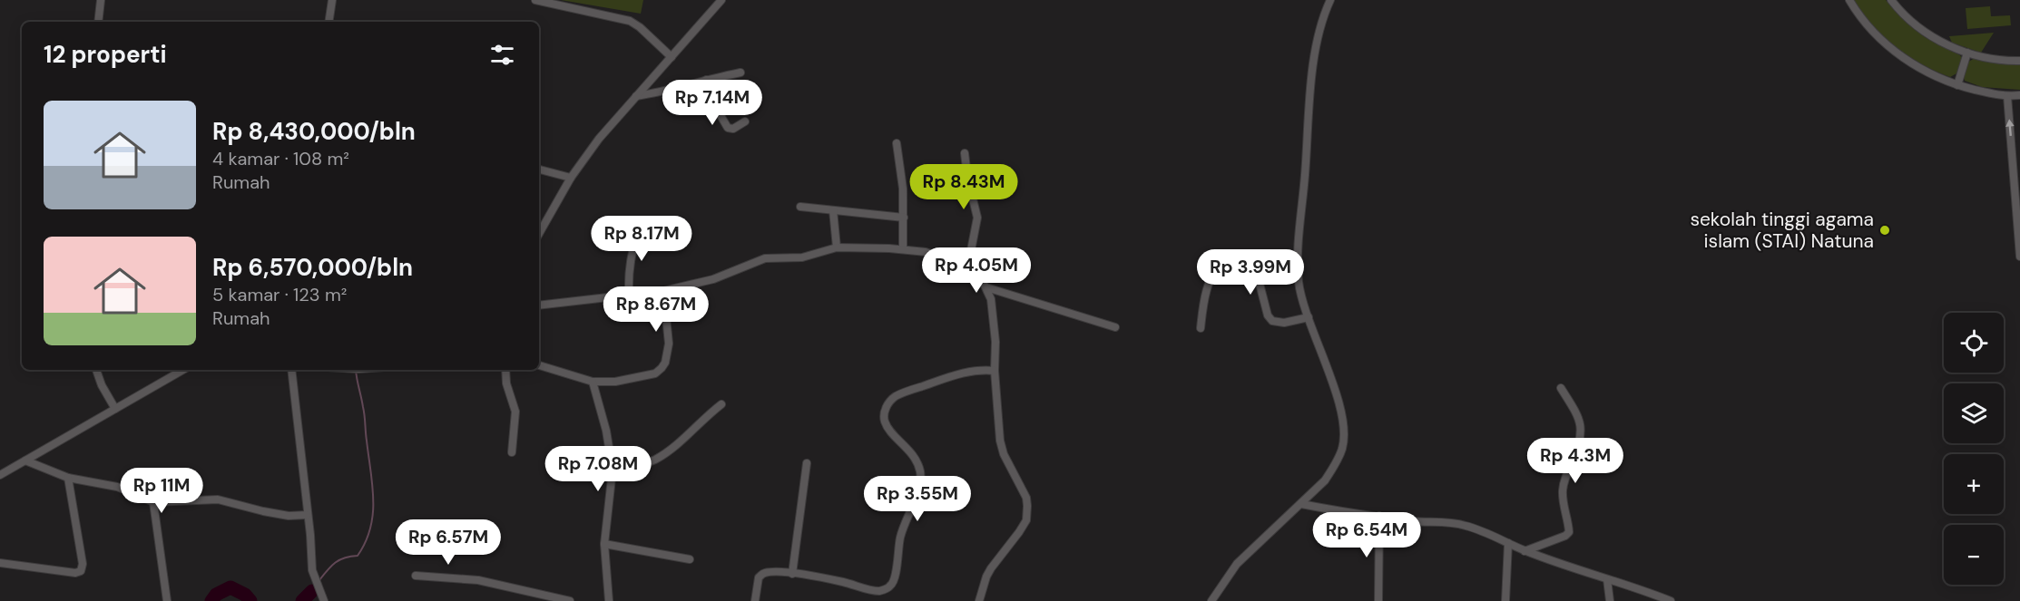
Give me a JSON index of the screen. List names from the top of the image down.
{
  "places": ["sekolah tinggi agama islam (STAI) Natuna"],
  "page": {
    "heading": "12 properti",
    "price": [
      "Rp 7.14M",
      "Rp 8.43M",
      "Rp 8.17M",
      "Rp 4.05M",
      "Rp 3.99M",
      "Rp 8.67M",
      "Rp 4.3M",
      "Rp 7.08M",
      "Rp 11M",
      "Rp 3.55M",
      "Rp 6.54M",
      "Rp 6.57M"
    ],
    "list": [
      {
        "name": "Rp 8,430,000/bln",
        "note": "4 kamar · 108 m² · Rumah"
      },
      {
        "name": "Rp 6,570,000/bln",
        "note": "5 kamar · 123 m² · Rumah"
      }
    ],
    "map_buttons": ["+", "−"]
  }
}
